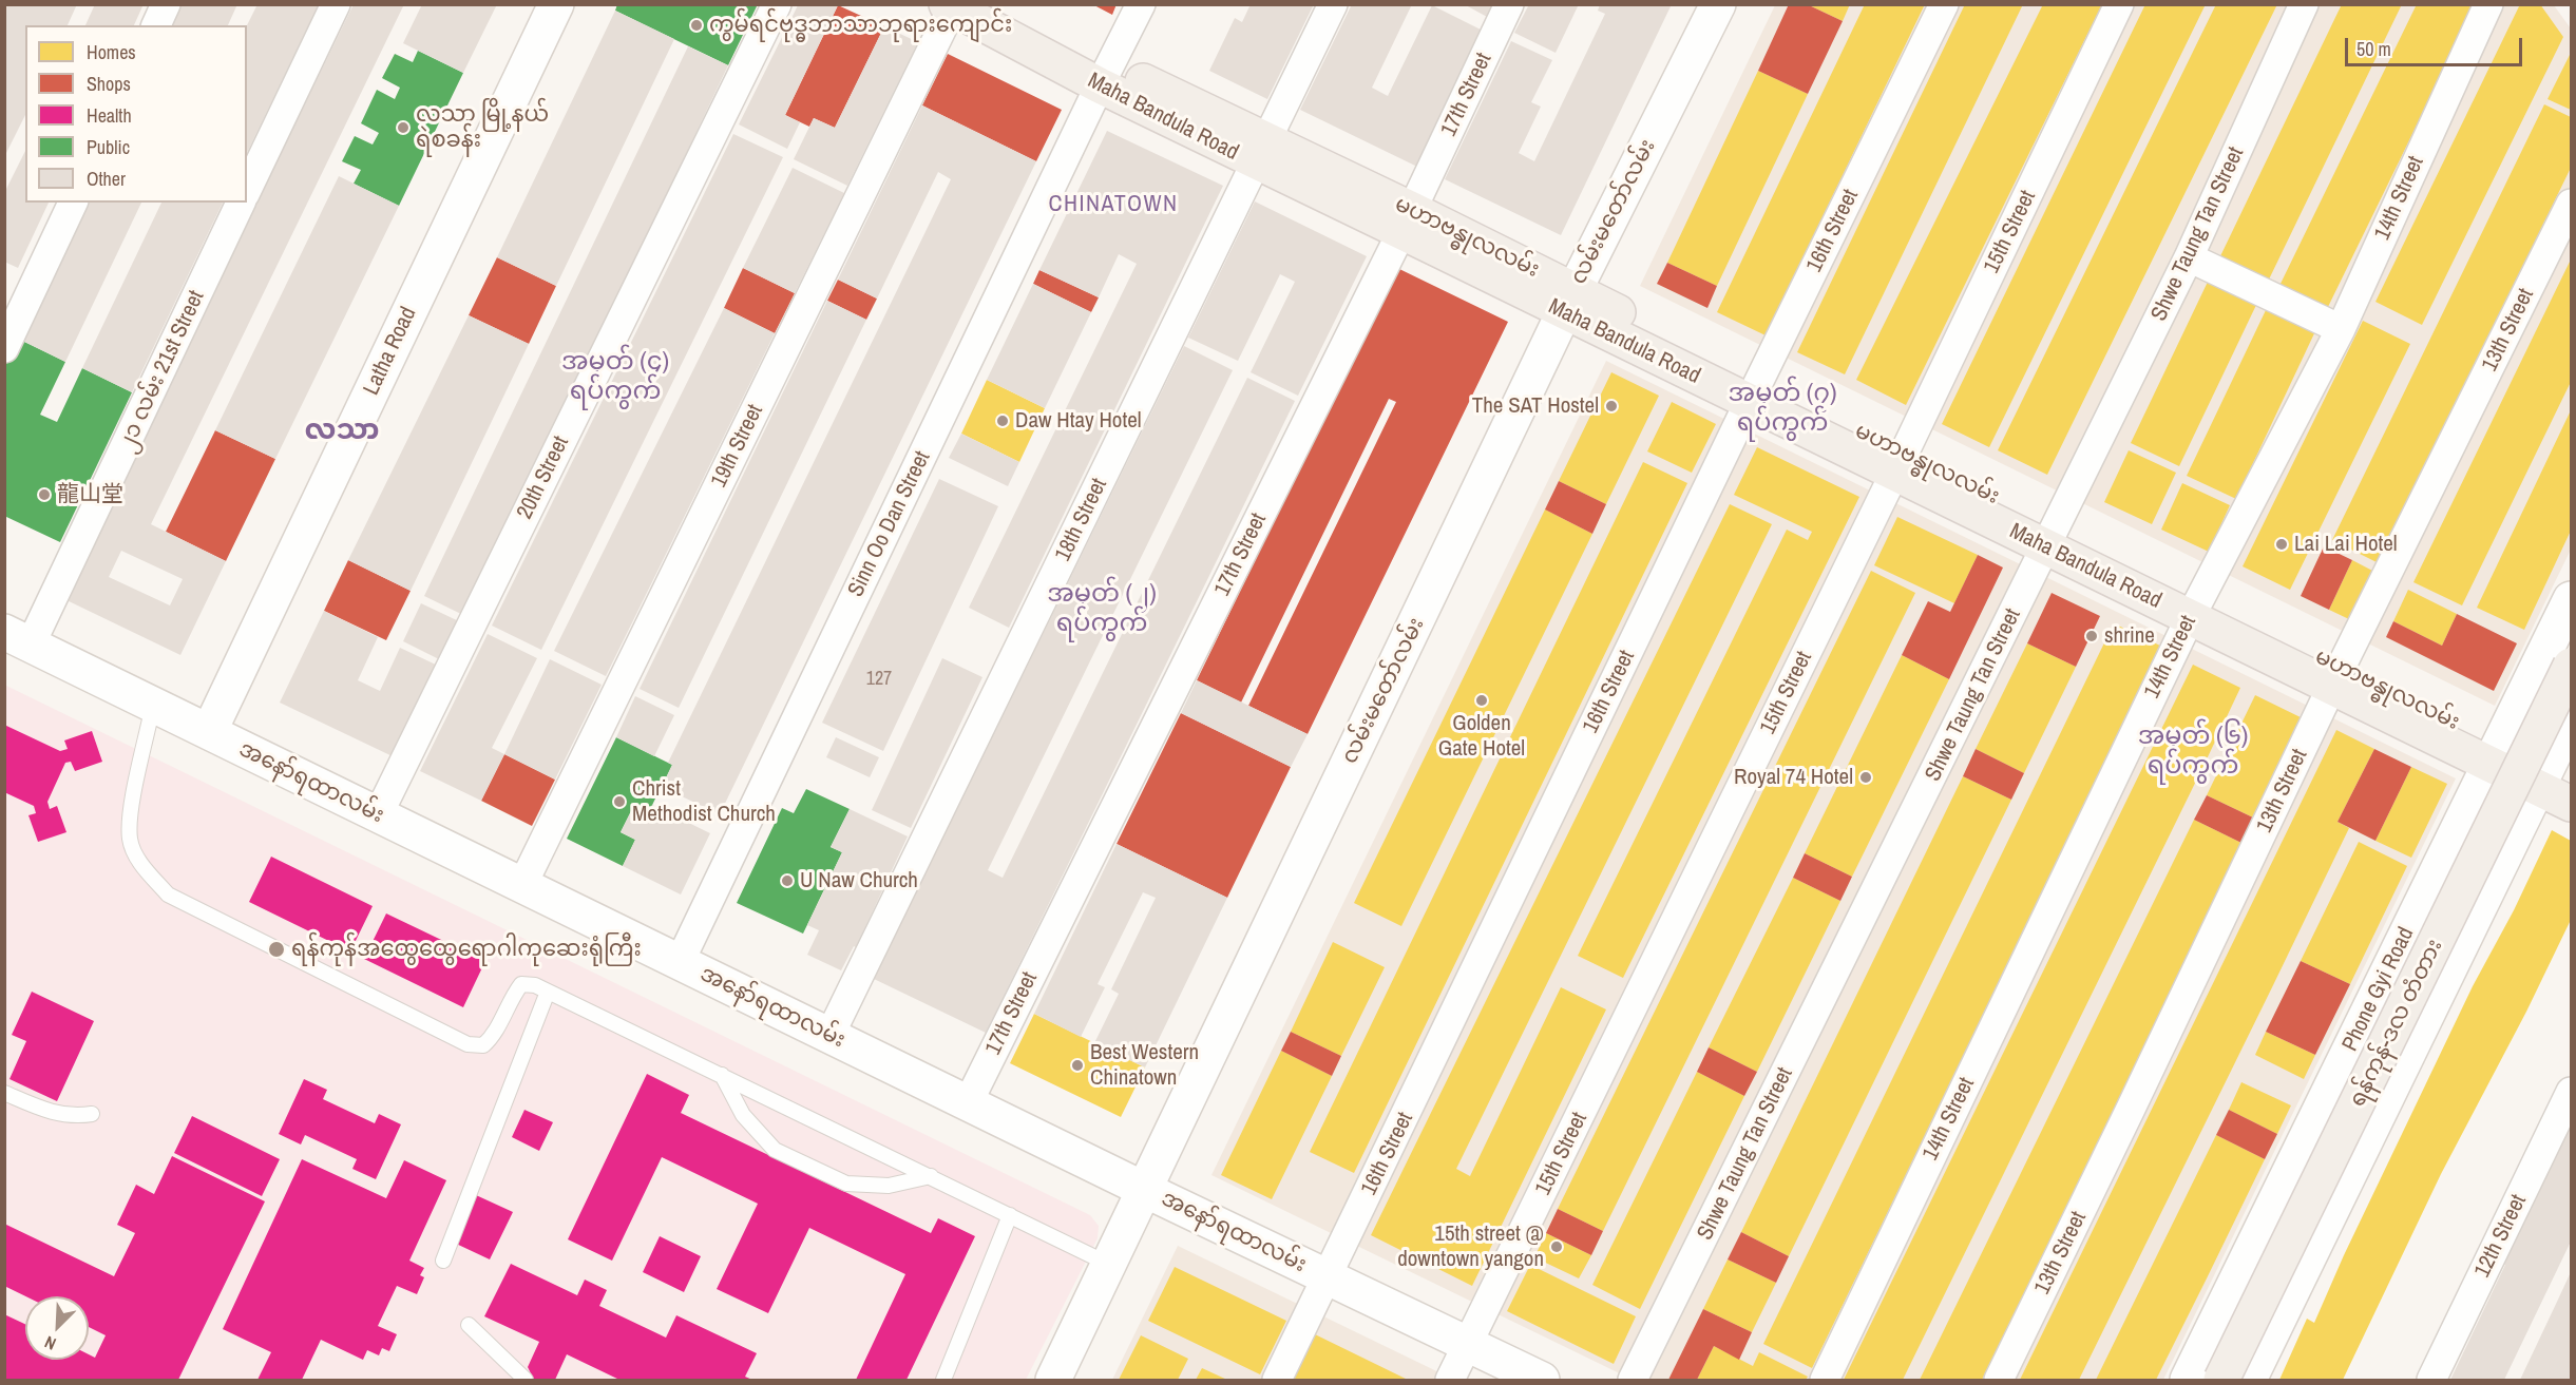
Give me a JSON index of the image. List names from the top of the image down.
{
  "streets": {
    "main road": [
      "Maha Bandula Road",
      "လမ်းမတော်လမ်း",
      "မဟာဗန္ဓုလလမ်း",
      "Latha Road",
      "အနော်ရထာလမ်း",
      "Phone Gyi Road",
      "ရန်ကုန်-ဒလ တံတား"
    ],
    "street": [
      "17th Street",
      "14th Street",
      "16th Street",
      "15th Street",
      "Shwe Taung Tan Street",
      "13th Street",
      "၂၁ လမ်း 21st Street",
      "19th Street",
      "20th Street",
      "18th Street",
      "Sinn Oo Dan Street",
      "12th Street"
    ]
  },
  "crossings": [
    ["17th Street", "မဟာဗန္ဓုလလမ်း"],
    ["17th Street", "အနော်ရထာလမ်း"],
    ["Maha Bandula Road", "မဟာဗန္ဓုလလမ်း"],
    ["Maha Bandula Road", "19th Street"],
    ["Maha Bandula Road", "Sinn Oo Dan Street"],
    ["14th Street", "မဟာဗန္ဓုလလမ်း"],
    ["လမ်းမတော်လမ်း", "မဟာဗန္ဓုလလမ်း"],
    ["လမ်းမတော်လမ်း", "အနော်ရထာလမ်း"],
    ["16th Street", "မဟာဗန္ဓုလလမ်း"],
    ["16th Street", "အနော်ရထာလမ်း"],
    ["15th Street", "မဟာဗန္ဓုလလမ်း"],
    ["15th Street", "အနော်ရထာလမ်း"],
    ["Shwe Taung Tan Street", "မဟာဗန္ဓုလလမ်း"],
    ["မဟာဗန္ဓုလလမ်း", "13th Street"],
    ["မဟာဗန္ဓုလလမ်း", "18th Street"],
    ["မဟာဗန္ဓုလလမ်း", "Sinn Oo Dan Street"],
    ["မဟာဗန္ဓုလလမ်း", "Phone Gyi Road"],
    ["Latha Road", "အနော်ရထာလမ်း"],
    ["၂၁ လမ်း 21st Street", "အနော်ရထာလမ်း"],
    ["19th Street", "အနော်ရထာလမ်း"],
    ["20th Street", "အနော်ရထာလမ်း"],
    ["18th Street", "အနော်ရထာလမ်း"],
    ["Sinn Oo Dan Street", "အနော်ရထာလမ်း"]
  ],
  "districts": [
    "CHINATOWN",
    "အမှတ် (၄) ရပ်ကွက်",
    "အမှတ် (၇) ရပ်ကွက်",
    "လသာ",
    "အမှတ် (၂) ရပ်ကွက်",
    "အမှတ် (၆) ရပ်ကွက်"
  ],
  "places": [
    "ကွမ်ရင်ဗုဒ္ဓဘာသာဘုရားကျောင်း",
    "လသာ မြို့နယ် ရဲစခန်း",
    "The SAT Hostel",
    "Daw Htay Hotel",
    "龍山堂",
    "Lai Lai Hotel",
    "shrine",
    "Golden Gate Hotel",
    "Royal 74 Hotel",
    "Christ Methodist Church",
    "U Naw Church",
    "ရန်ကုန်အထွေထွေရောဂါကုဆေးရုံကြီး",
    "Best Western Chinatown",
    "15th street @ downtown yangon"
  ],
  "house_numbers": ["127"],
  "legend": [
    "Homes",
    "Shops",
    "Health",
    "Public",
    "Other"
  ],
  "scale_bar": "50 m",
  "north": "bottom left"
}
